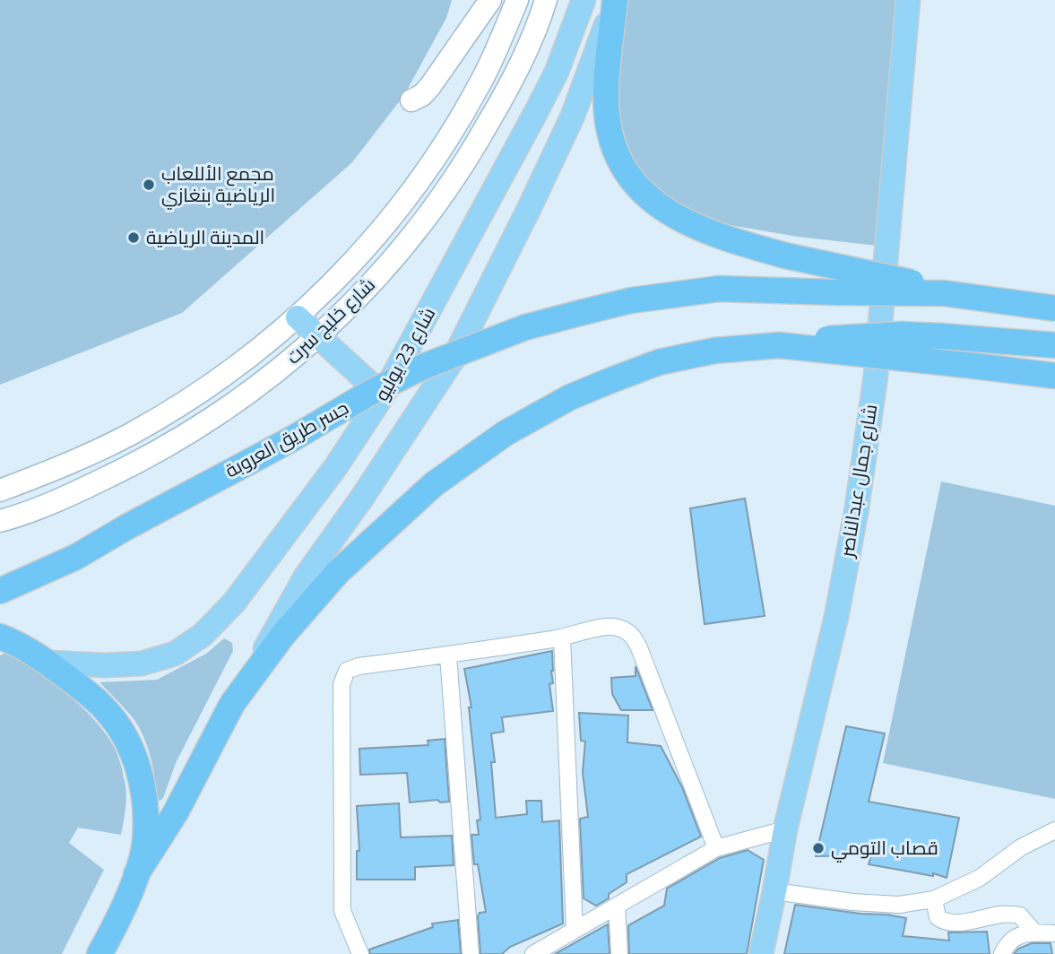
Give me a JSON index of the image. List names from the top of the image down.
{
  "streets": {
    "highway": ["جسر طريق العروبة"],
    "main road": ["شارع خليج سرت", "شارع 23 يوليو", "شارع جمال عبدالناصر"]
  },
  "places": ["مجمع الأللعاب الرياضية بنغازي", "المدينة الرياضية", "قصاب التومي"]
}
